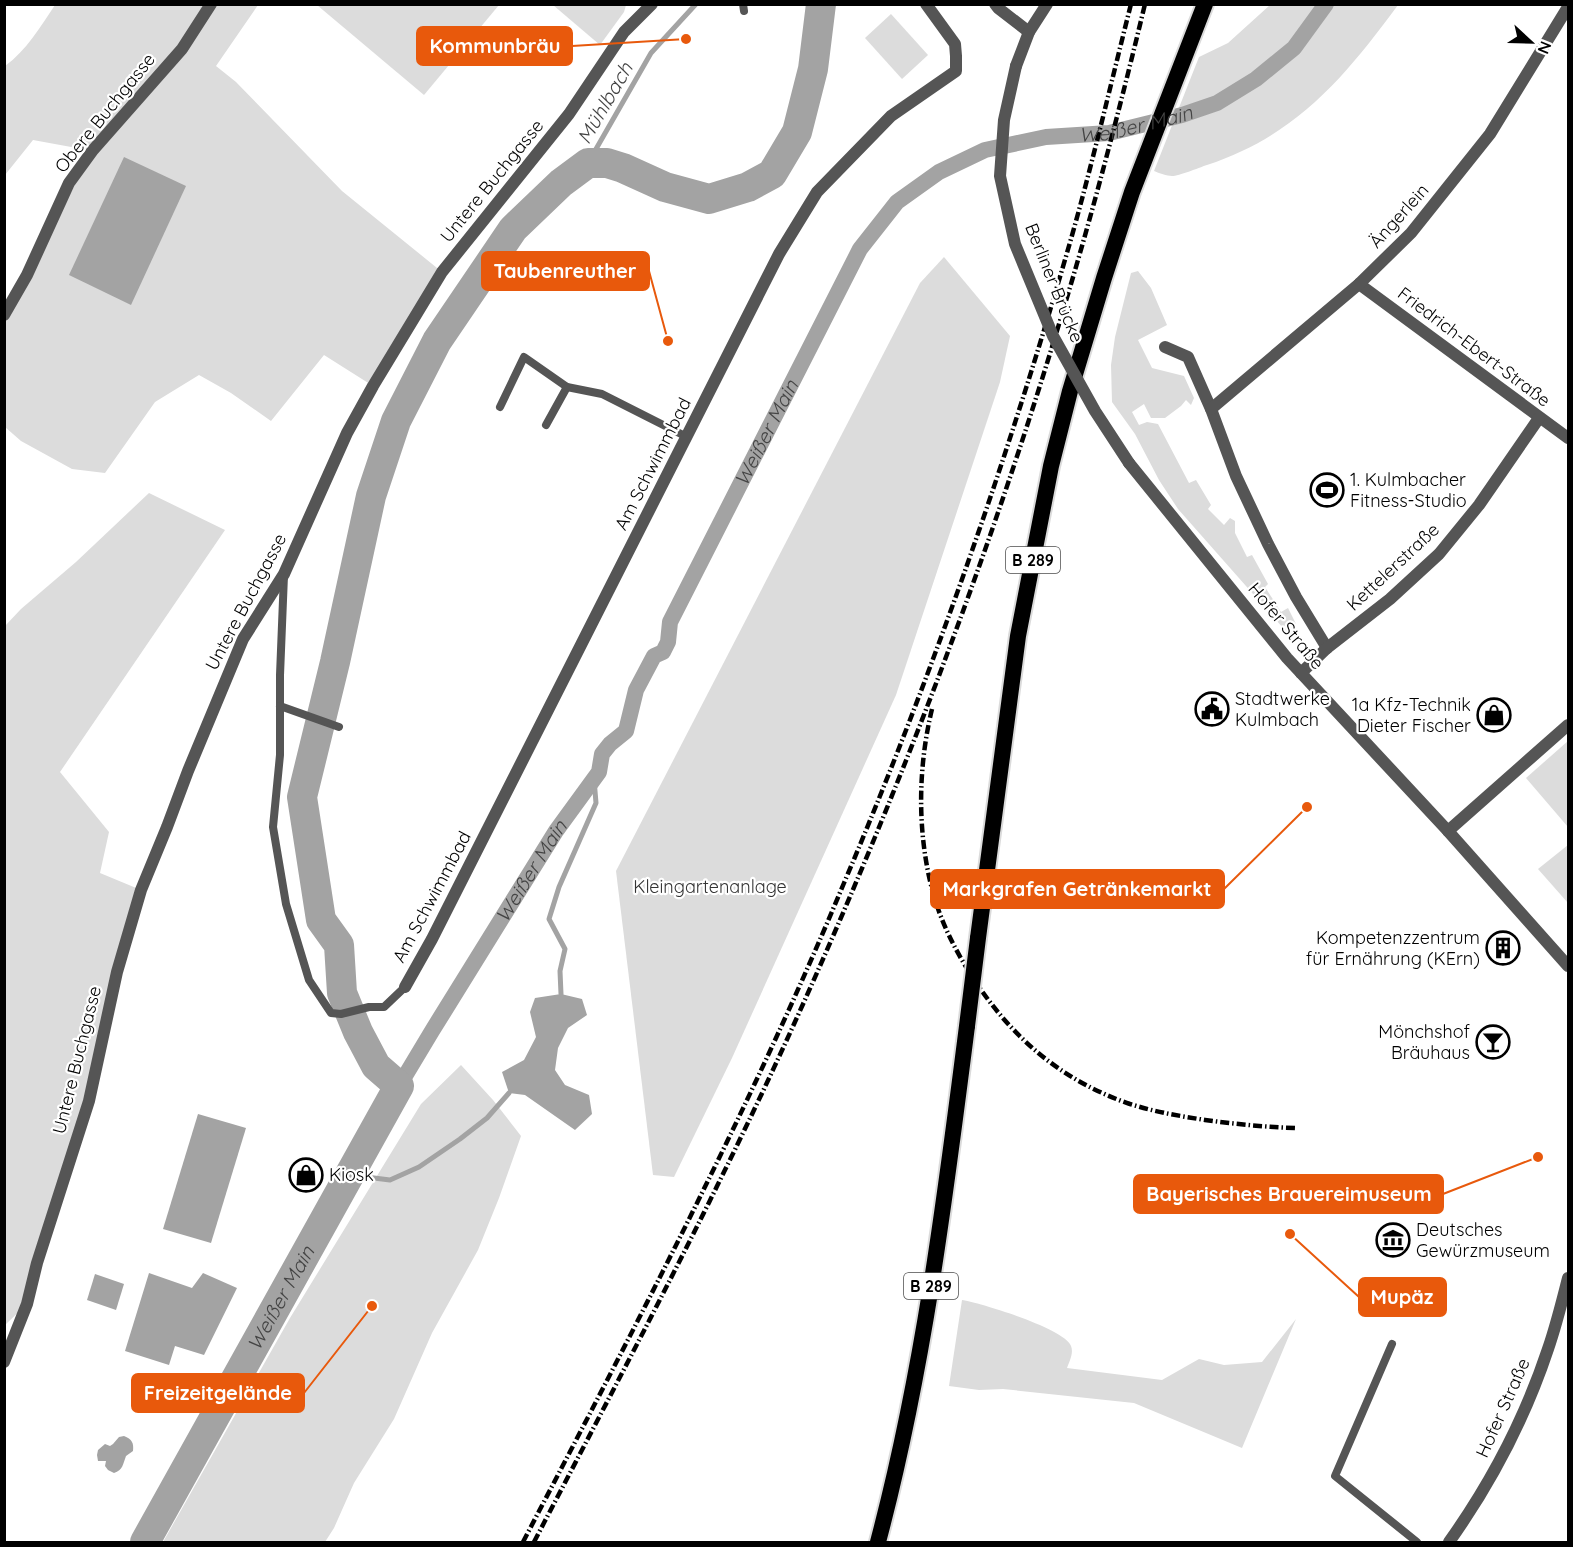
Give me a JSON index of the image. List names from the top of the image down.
{
  "streets": {
    "highway": ["B 289"],
    "street": [
      "Obere Buchgasse",
      "Untere Buchgasse",
      "Ängerlein",
      "Berliner Brücke",
      "Friedrich-Ebert-Straße",
      "Am Schwimmbad",
      "Kettelerstraße",
      "Hofer Straße"
    ]
  },
  "crossings": [
    ["Ängerlein", "Friedrich-Ebert-Straße"],
    ["Ängerlein", "Hofer Straße"],
    ["Berliner Brücke", "Hofer Straße"],
    ["Friedrich-Ebert-Straße", "Kettelerstraße"],
    ["Kettelerstraße", "Hofer Straße"]
  ],
  "water": ["Mühlbach", "Weißer Main"],
  "parks": ["Kleingartenanlage"],
  "places": {
    "other": [
      "Kommunbräu",
      "Taubenreuther",
      "Markgrafen Getränkemarkt",
      "Bayerisches Brauereimuseum",
      "Mupäz",
      "Freizeitgelände"
    ],
    "sports": ["1. Kulmbacher Fitness-Studio"],
    "public building": ["Stadtwerke Kulmbach"],
    "shop": ["1a Kfz-Technik Dieter Fischer", "Kiosk"],
    "building": ["Kompetenzzentrum für Ernährung (KErn)"],
    "bar": ["Mönchshof Bräuhaus"],
    "museum": ["Deutsches Gewürzmuseum"]
  },
  "north": "right"
}
